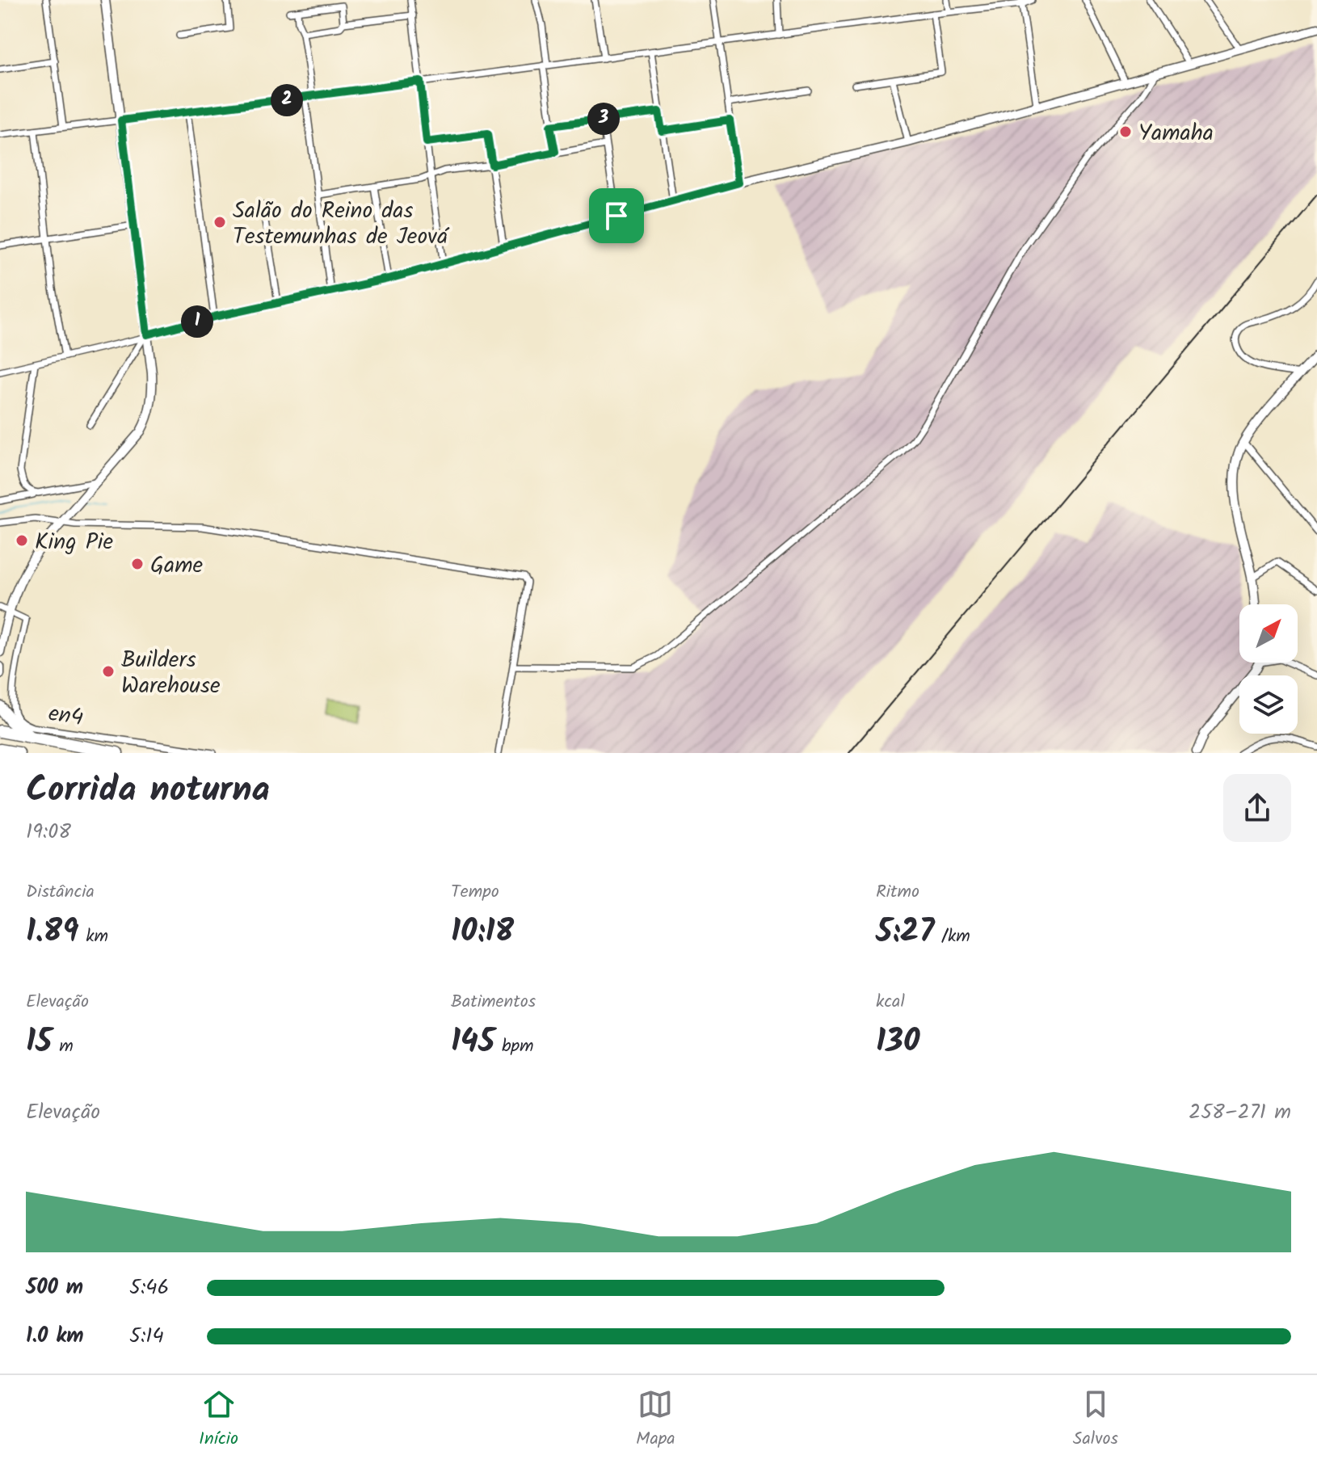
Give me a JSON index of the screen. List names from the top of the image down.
{
  "streets": {
    "street": ["en4"]
  },
  "places": [
    "Yamaha",
    "Salão do Reino das Testemunhas de Jeová",
    "King Pie",
    "Game",
    "Builders Warehouse"
  ],
  "north": "top right",
  "page": {
    "pins": ["2", "3", "1"],
    "heading": ["Corrida noturna", "19:08"],
    "stats": [
      ["Distância", "1.89 km"],
      ["Tempo", "10:18"],
      ["Ritmo", "5:27 /km"],
      ["Elevação", "15 m"],
      ["Batimentos", "145 bpm"],
      ["kcal", "130"]
    ],
    "chart": ["Elevação", "258–271 m"],
    "list": [
      {
        "name": "500 m",
        "note": "5:46"
      },
      {
        "name": "1.0 km",
        "note": "5:14"
      }
    ],
    "tabs": ["Início", "Mapa", "Salvos"]
  }
}
